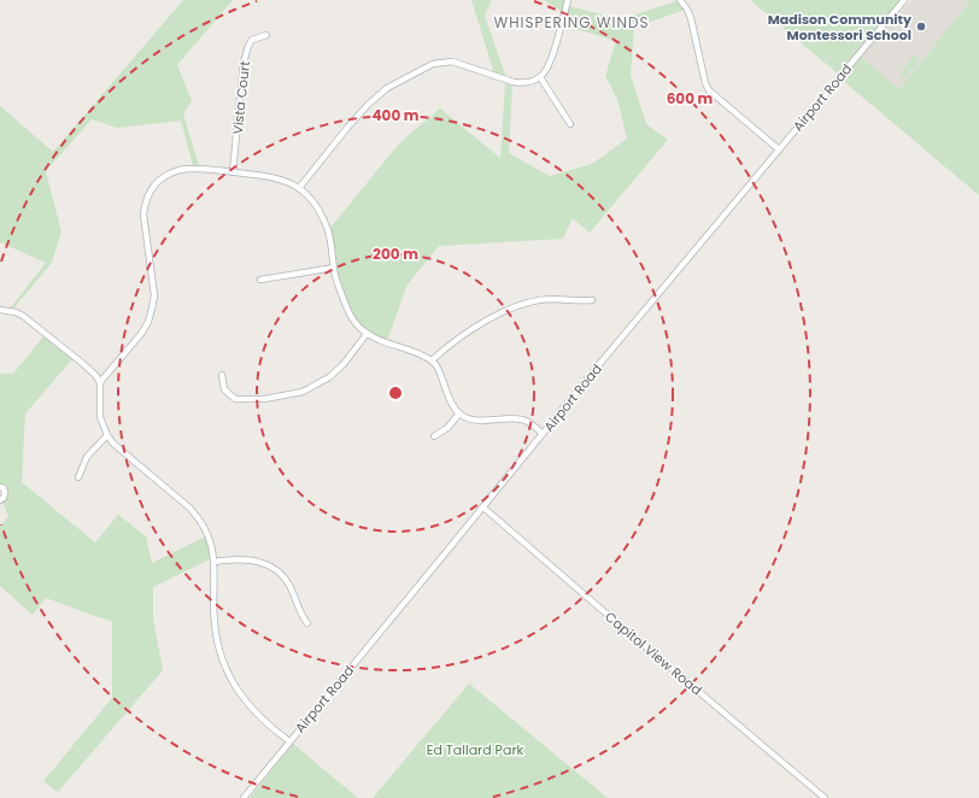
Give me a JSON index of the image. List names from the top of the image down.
{
  "streets": {
    "street": ["Vista Court", "Airport Road", "Capitol View Road"]
  },
  "crossings": [
    ["Airport Road", "Capitol View Road"]
  ],
  "districts": ["WHISPERING WINDS"],
  "parks": ["Ed Tallard Park"],
  "places": ["Madison Community Montessori School"],
  "rings": ["600 m", "400 m", "200 m"]
}
